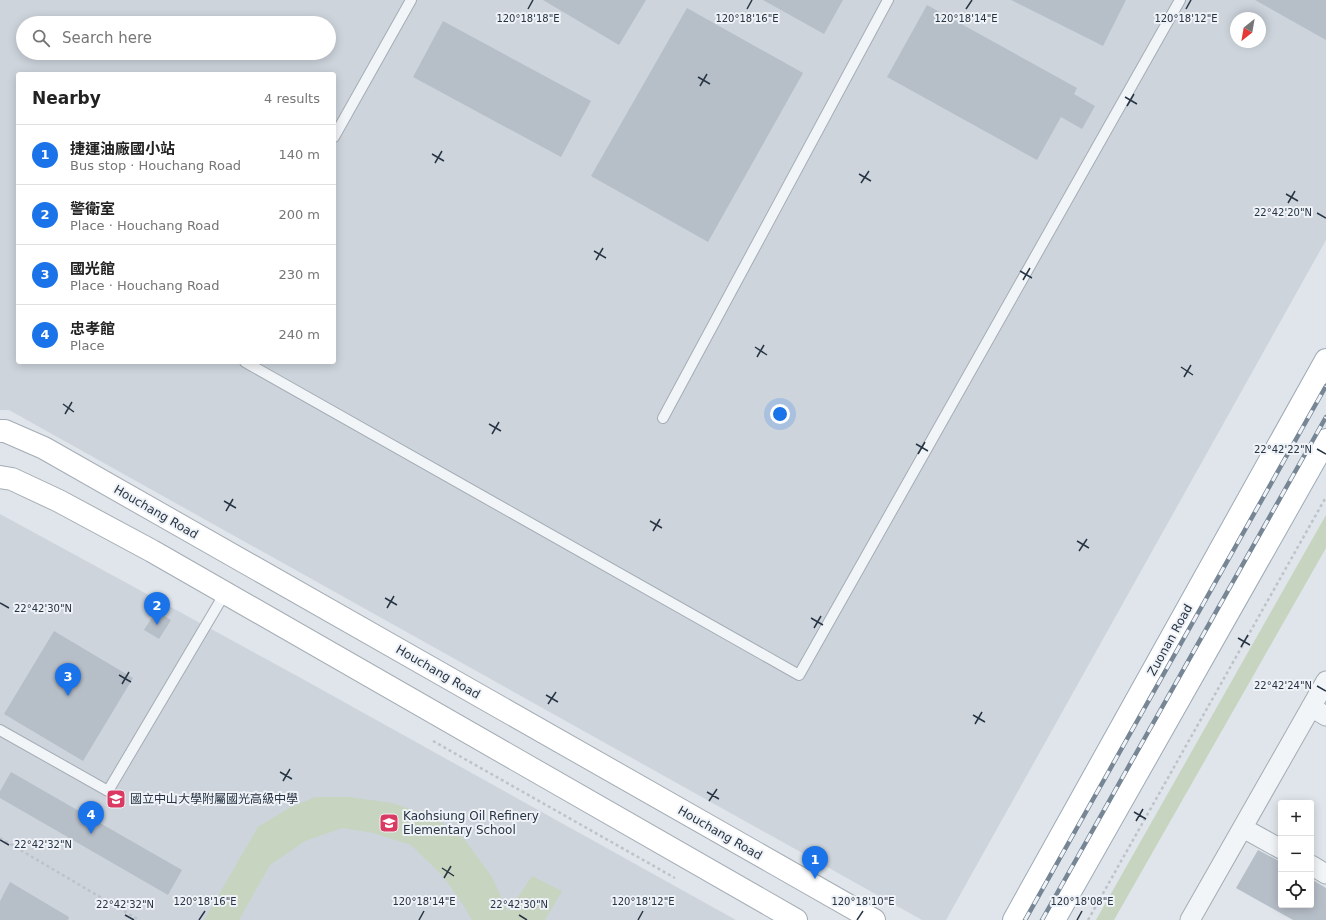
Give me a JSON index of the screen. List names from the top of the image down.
{
  "streets": {
    "street": ["Houchang Road", "Zuonan Road"]
  },
  "places": {
    "school or university": ["國立中山大學附屬國光高級中學", "Kaohsiung Oil Refinery Elementary School"]
  },
  "north": "bottom left",
  "page": {
    "search": "Search here",
    "heading": ["Nearby", "4 results"],
    "list": [
      {
        "mark": "1",
        "name": "捷運油廠國小站",
        "note": "Bus stop · Houchang Road",
        "value": "140 m"
      },
      {
        "mark": "2",
        "name": "警衛室",
        "note": "Place · Houchang Road",
        "value": "200 m"
      },
      {
        "mark": "3",
        "name": "國光館",
        "note": "Place · Houchang Road",
        "value": "230 m"
      },
      {
        "mark": "4",
        "name": "忠孝館",
        "note": "Place",
        "value": "240 m"
      }
    ],
    "pins": [
      "2",
      "3",
      "4",
      "1"
    ],
    "map_buttons": ["+", "−"]
  },
  "coordinates": [
    "120°18'18\"E",
    "120°18'16\"E",
    "120°18'14\"E",
    "120°18'12\"E",
    "22°42'20\"N",
    "22°42'22\"N",
    "22°42'30\"N",
    "22°42'24\"N",
    "22°42'32\"N",
    "120°18'10\"E",
    "120°18'08\"E"
  ]
}
